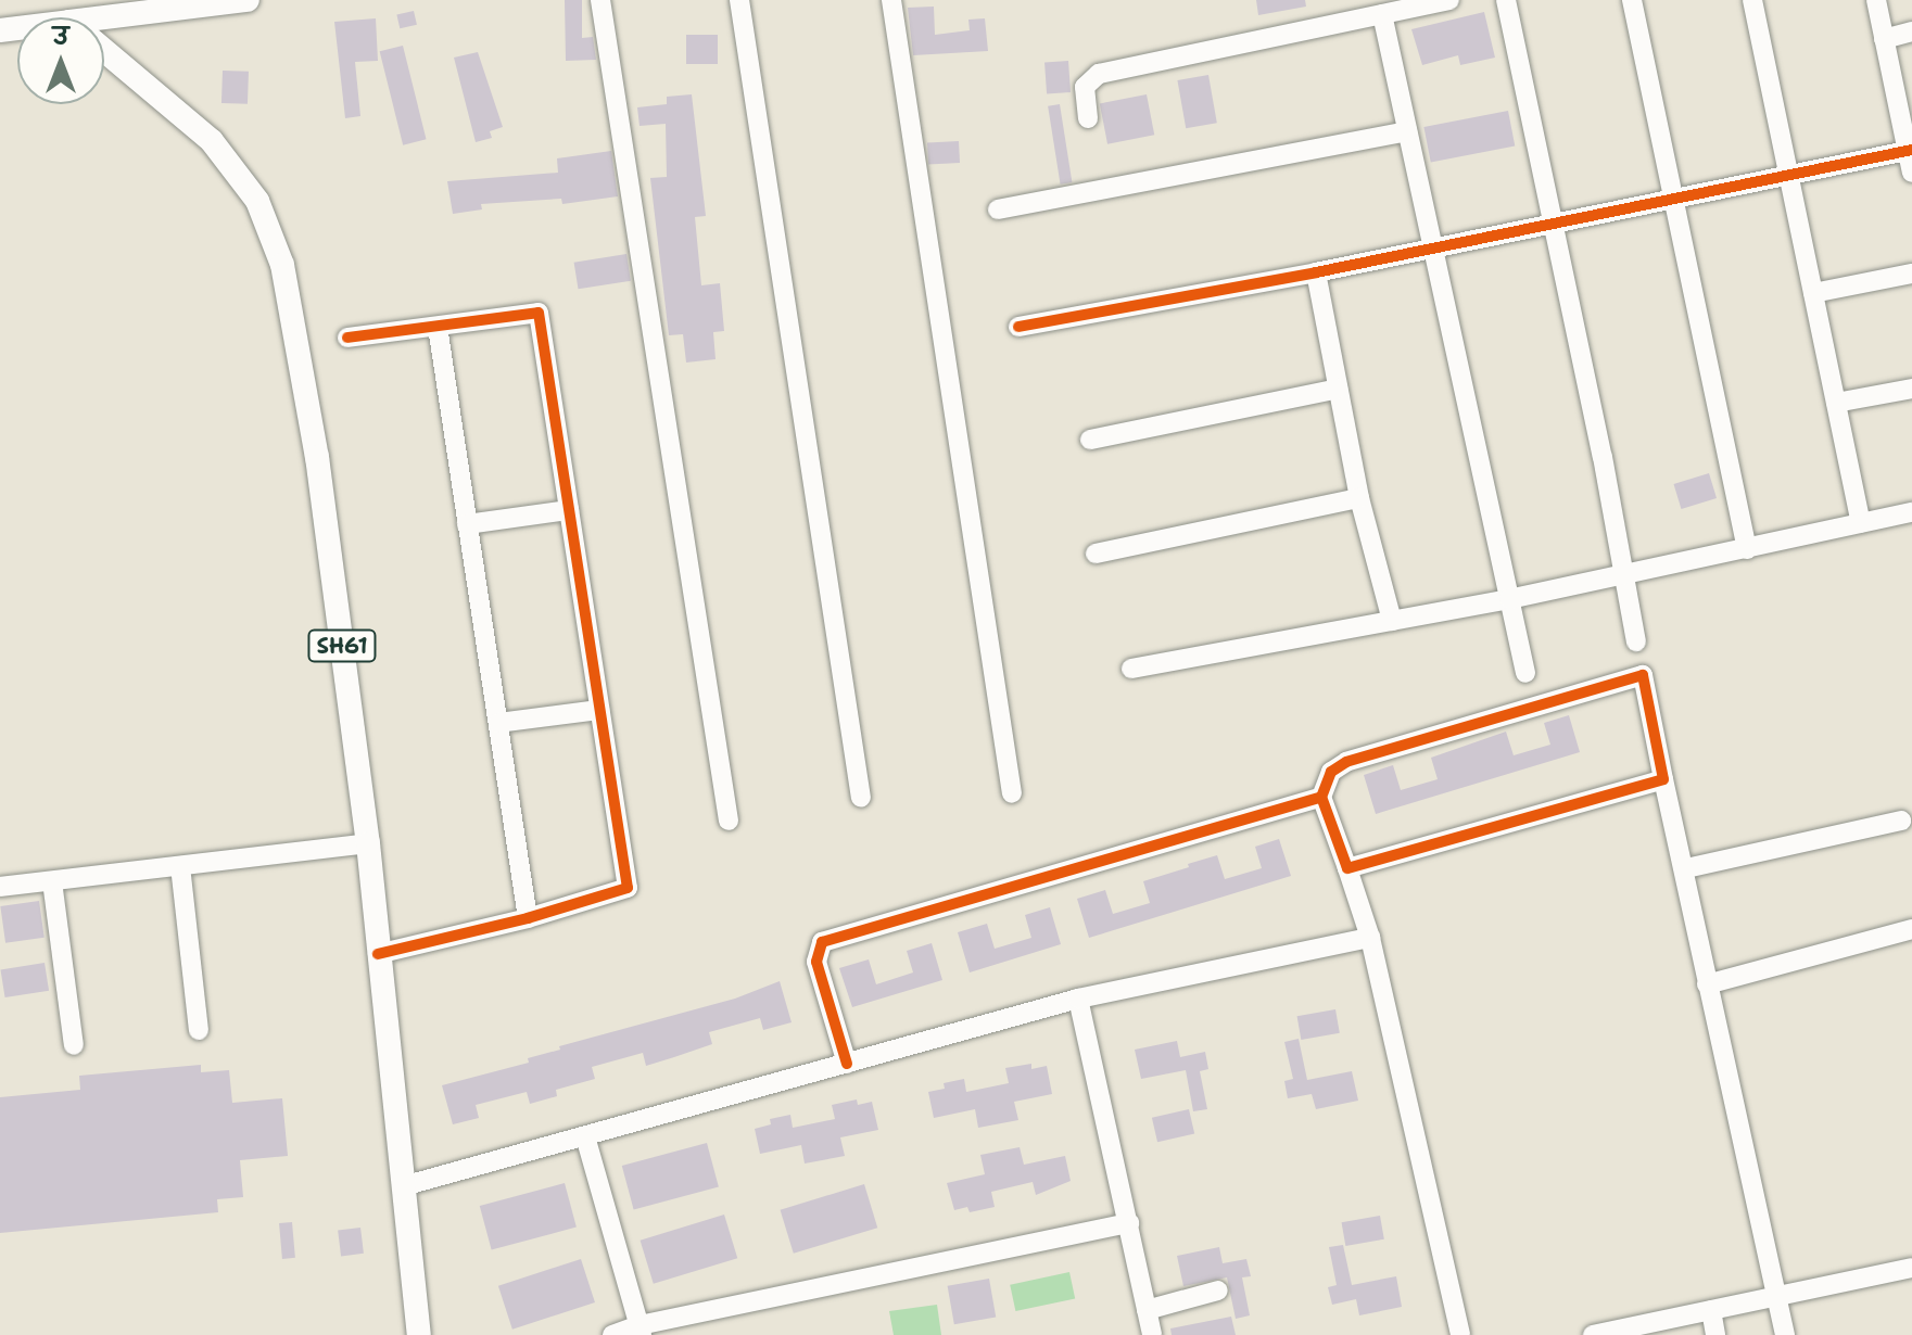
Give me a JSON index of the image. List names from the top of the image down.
{
  "streets": {
    "main road": ["SH61"]
  },
  "north": "top"
}
